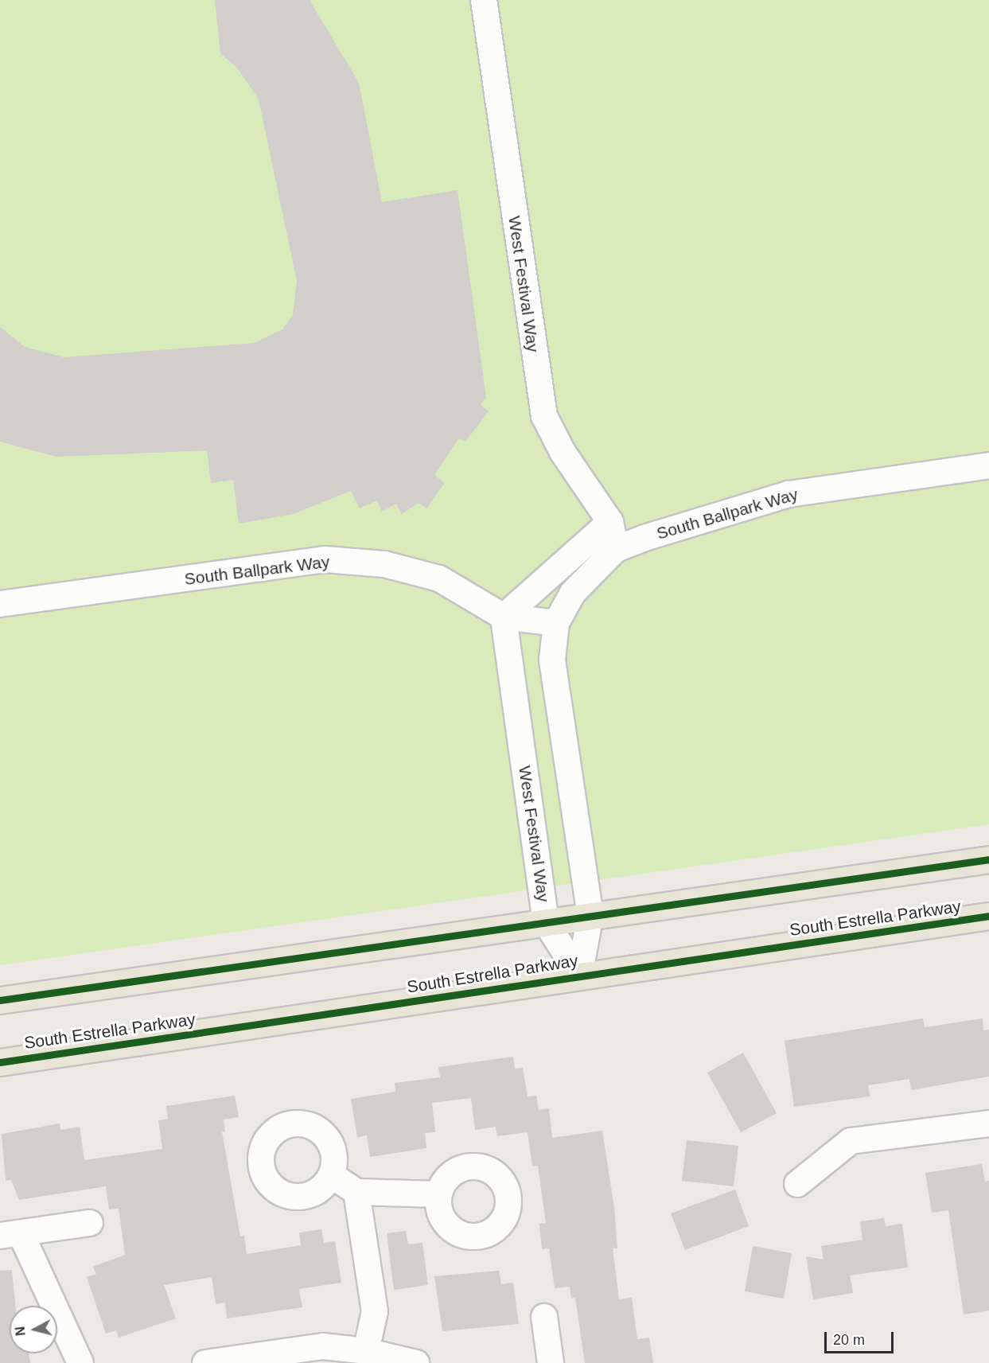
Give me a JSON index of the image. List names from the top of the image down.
{
  "streets": {
    "main road": ["South Estrella Parkway"],
    "street": ["West Festival Way", "South Ballpark Way"]
  },
  "crossings": [
    ["West Festival Way", "South Ballpark Way"],
    ["West Festival Way", "South Estrella Parkway"]
  ],
  "scale_bar": "20 m",
  "north": "left"
}
